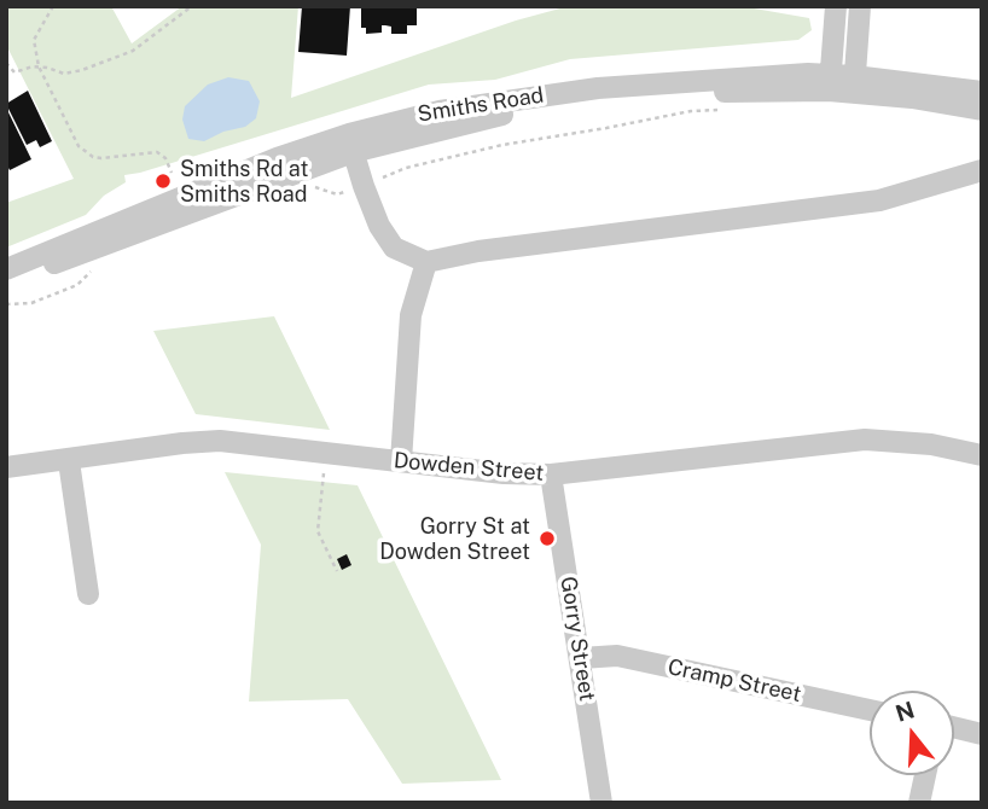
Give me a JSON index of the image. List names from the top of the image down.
{
  "streets": {
    "street": [
      "Smiths Road",
      "Dowden Street",
      "Gorry Street",
      "Cramp Street"
    ]
  },
  "crossings": [
    ["Dowden Street", "Gorry Street"],
    ["Gorry Street", "Cramp Street"]
  ],
  "places": ["Smiths Rd at Smiths Road", "Gorry St at Dowden Street"],
  "north": "top"
}
